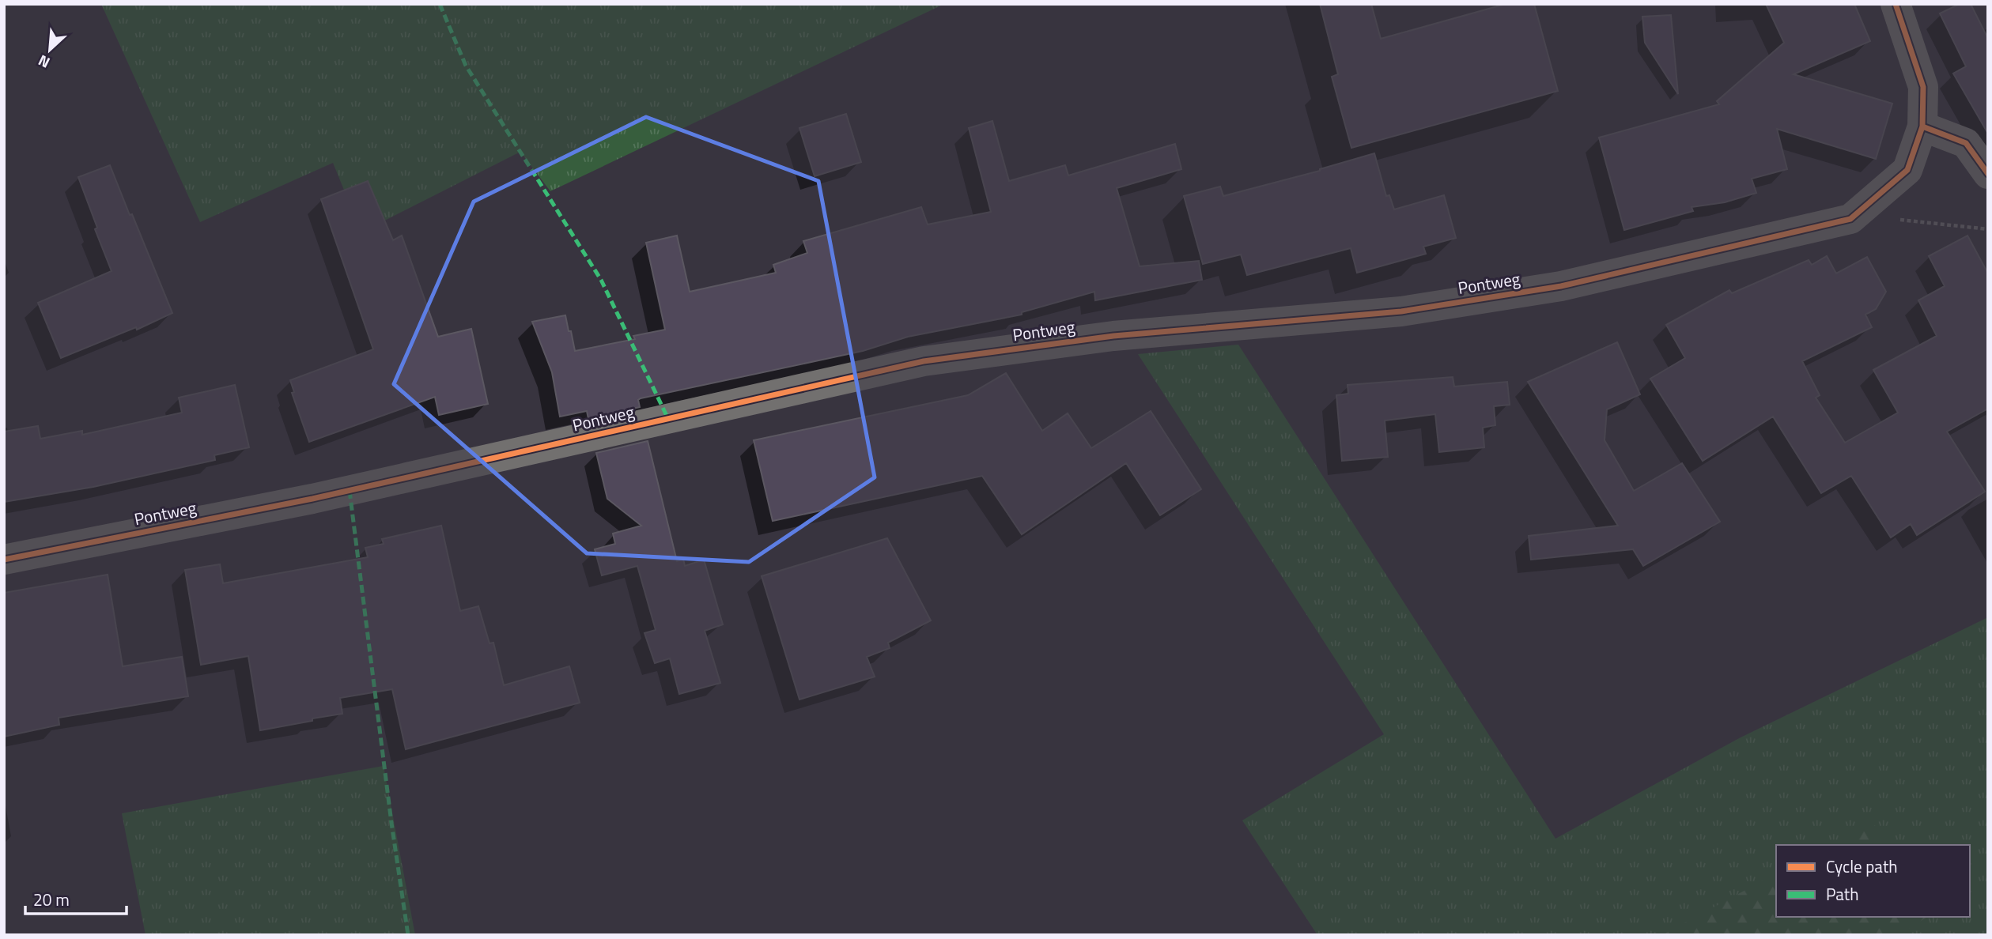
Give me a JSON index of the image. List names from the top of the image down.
{
  "streets": {
    "street": ["Pontweg"]
  },
  "legend": ["Cycle path", "Path"],
  "scale_bar": "20 m",
  "north": "bottom left"
}
